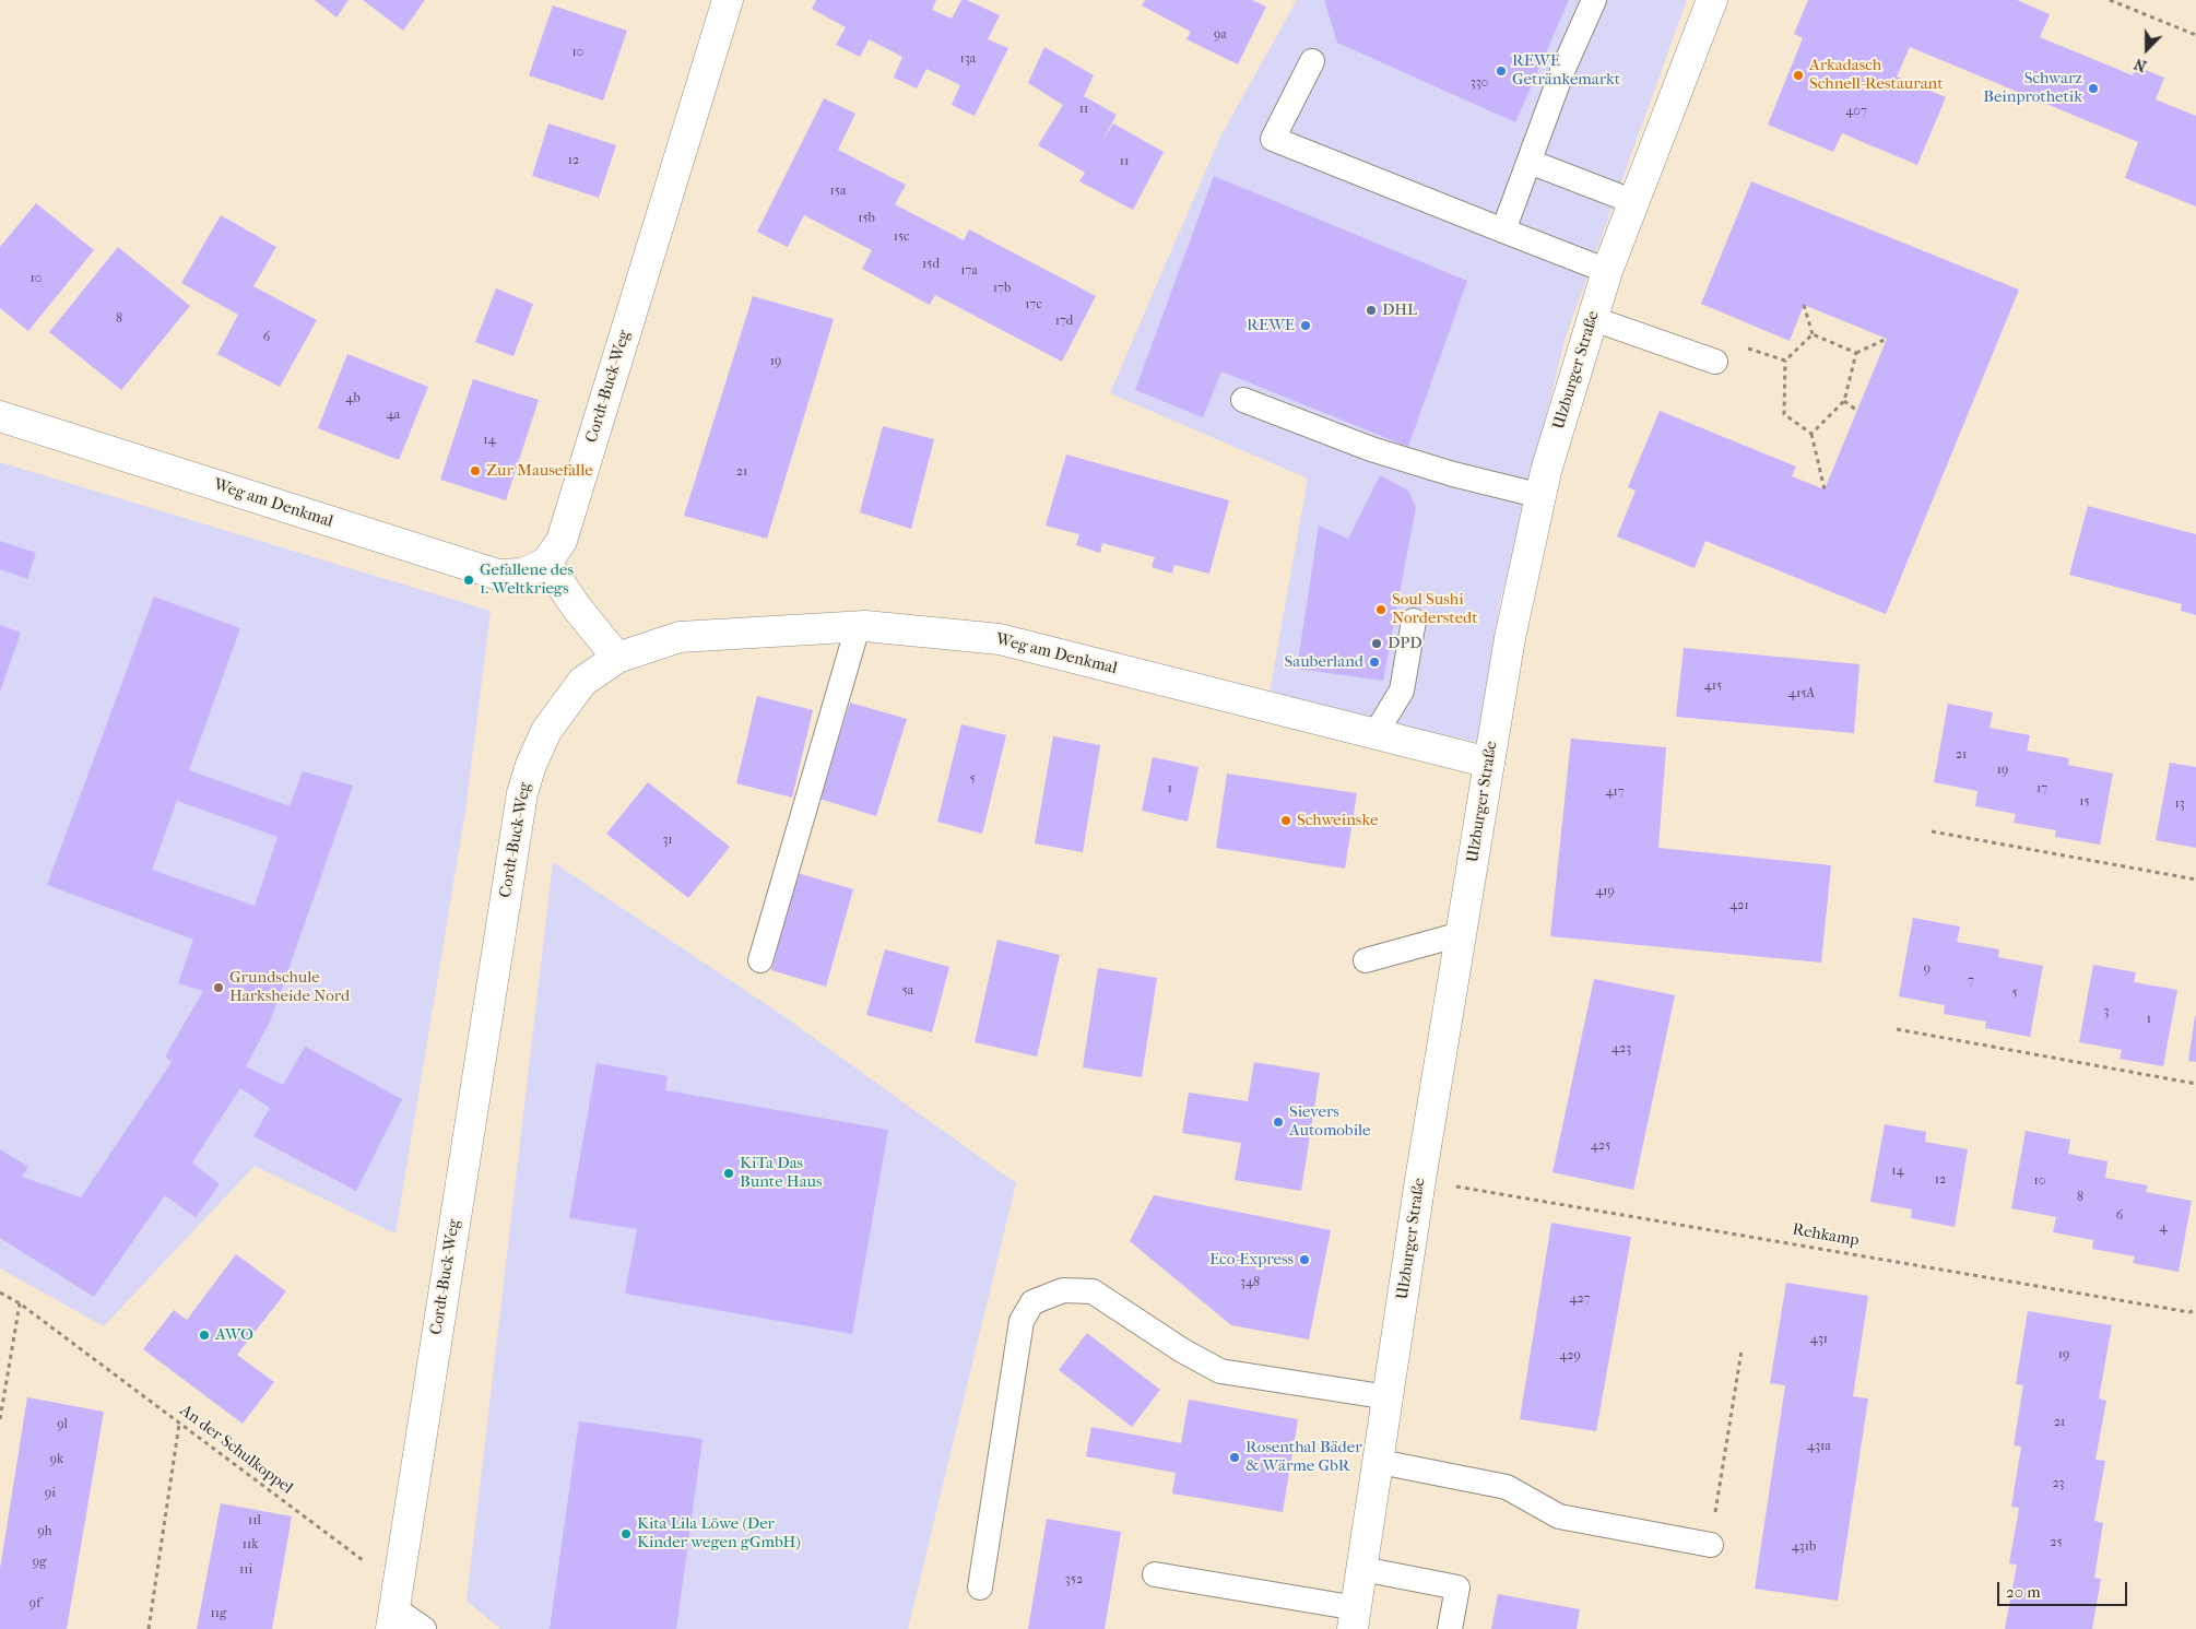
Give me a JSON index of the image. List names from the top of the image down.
{
  "streets": {
    "street": ["Ulzburger Straße", "Cordt-Buck-Weg", "Weg am Denkmal"],
    "path": ["Rehkamp", "An der Schulkoppel"]
  },
  "crossings": [
    ["Ulzburger Straße", "Weg am Denkmal"],
    ["Cordt-Buck-Weg", "Weg am Denkmal"],
    ["Cordt-Buck-Weg", "An der Schulkoppel"]
  ],
  "places": [
    "REWE Getränkemarkt",
    "Arkadasch Schnell-Restaurant",
    "Schwarz Beinprothetik",
    "DHL",
    "REWE",
    "Zur Mausefalle",
    "Gefallene des 1. Weltkriegs",
    "Soul Sushi Norderstedt",
    "DPD",
    "Sauberland",
    "Schweinske",
    "Grundschule Harksheide Nord",
    "Sievers Automobile",
    "KiTa Das Bunte Haus",
    "Eco-Express",
    "AWO",
    "Rosenthal Bäder & Wärme GbR",
    "Kita Lila Löwe (Der Kinder wegen gGmbH)"
  ],
  "house_numbers": [
    "9a",
    "10",
    "13a",
    "330",
    "11",
    "407",
    "12",
    "11",
    "15a",
    "15b",
    "15c",
    "15d",
    "17a",
    "10",
    "17b",
    "17c",
    "8",
    "17d",
    "6",
    "19",
    "4b",
    "4a",
    "14",
    "21",
    "415",
    "415A",
    "21",
    "19",
    "5",
    "1",
    "17",
    "417",
    "15",
    "13",
    "31",
    "419",
    "421",
    "9",
    "7",
    "5a",
    "5",
    "3",
    "1",
    "423",
    "425",
    "14",
    "12",
    "10",
    "8",
    "6",
    "4",
    "348",
    "427",
    "431",
    "19",
    "429",
    "21",
    "9l",
    "431a",
    "9k",
    "23",
    "9i",
    "11l",
    "9h",
    "25",
    "11k",
    "431b",
    "9g",
    "11i",
    "352",
    "9f",
    "11g"
  ],
  "scale_bar": "20 m",
  "north": "bottom"
}
